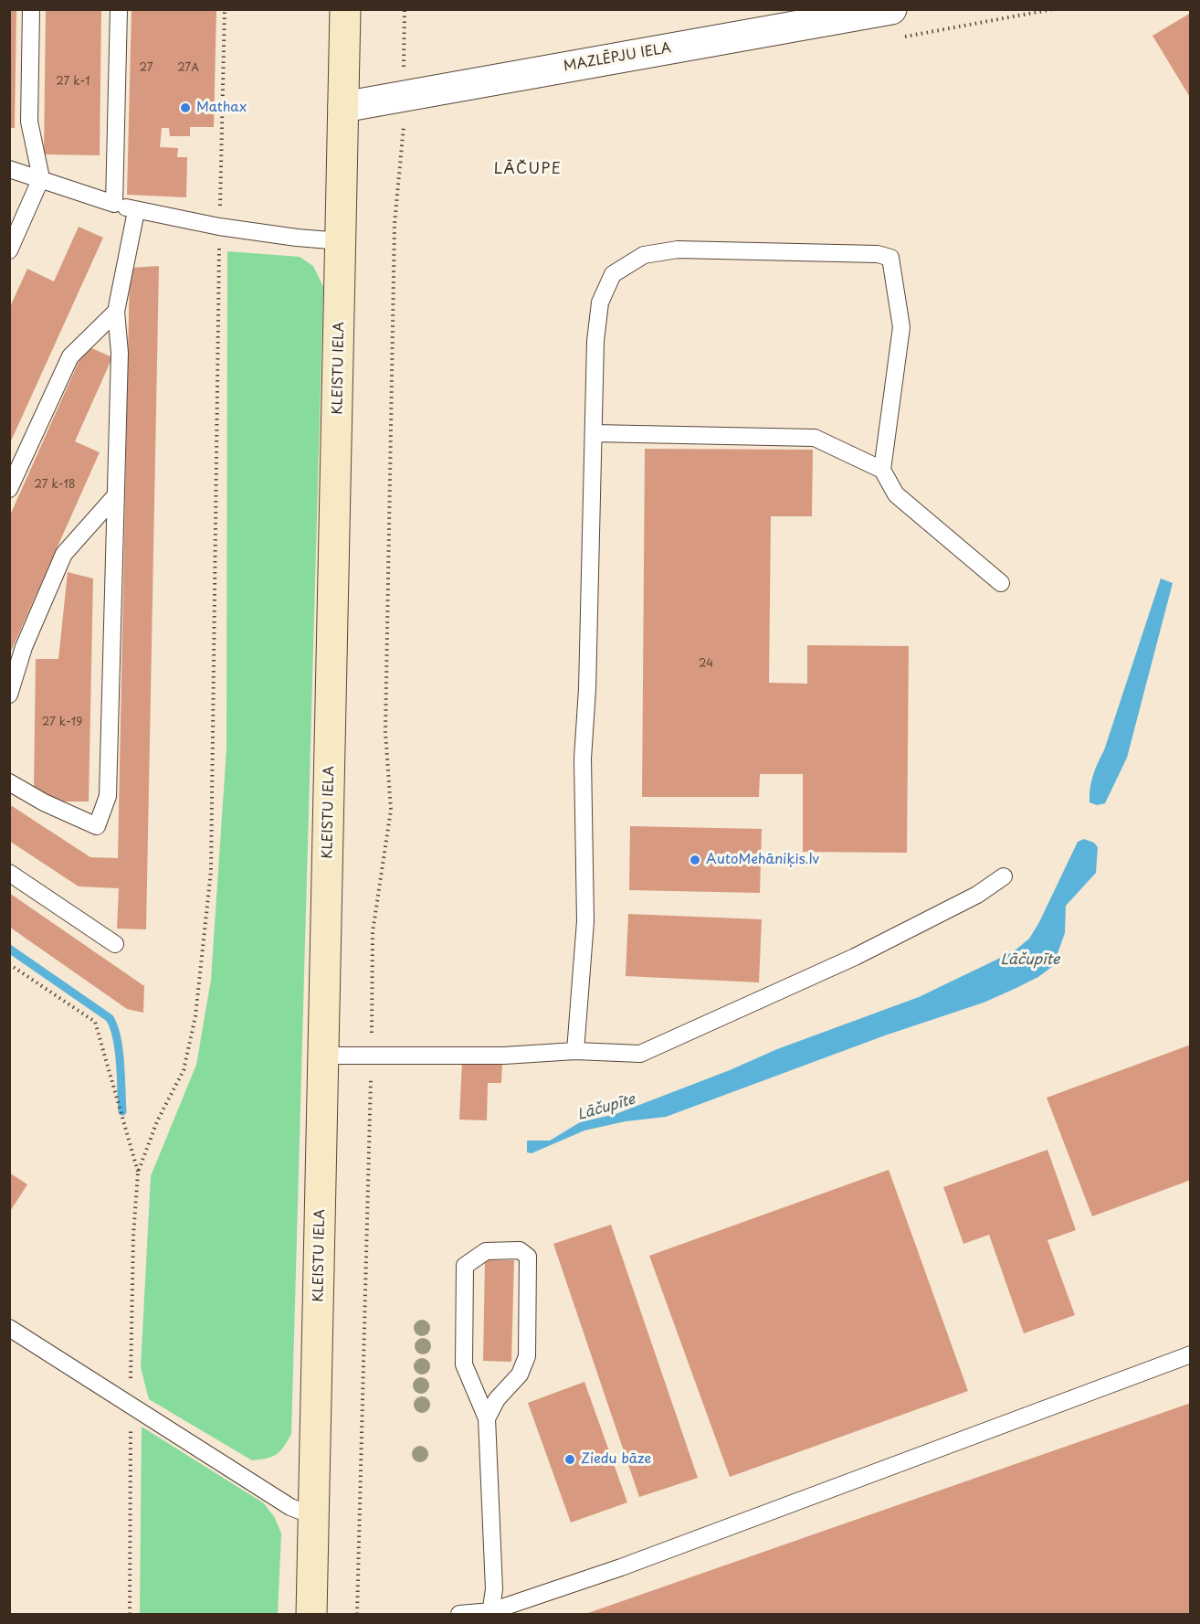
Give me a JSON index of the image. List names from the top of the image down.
{
  "streets": {
    "main road": ["KLEISTU IELA"],
    "street": ["MAZLĒPJU IELA"]
  },
  "crossings": [
    ["MAZLĒPJU IELA", "KLEISTU IELA"]
  ],
  "districts": ["LĀČUPE"],
  "water": ["Lāčupīte"],
  "places": ["Mathax", "AutoMehāniķis.lv", "Ziedu bāze"],
  "house_numbers": [
    "27",
    "27A",
    "27 k-1",
    "27 k-18",
    "24",
    "27 k-19"
  ]
}
